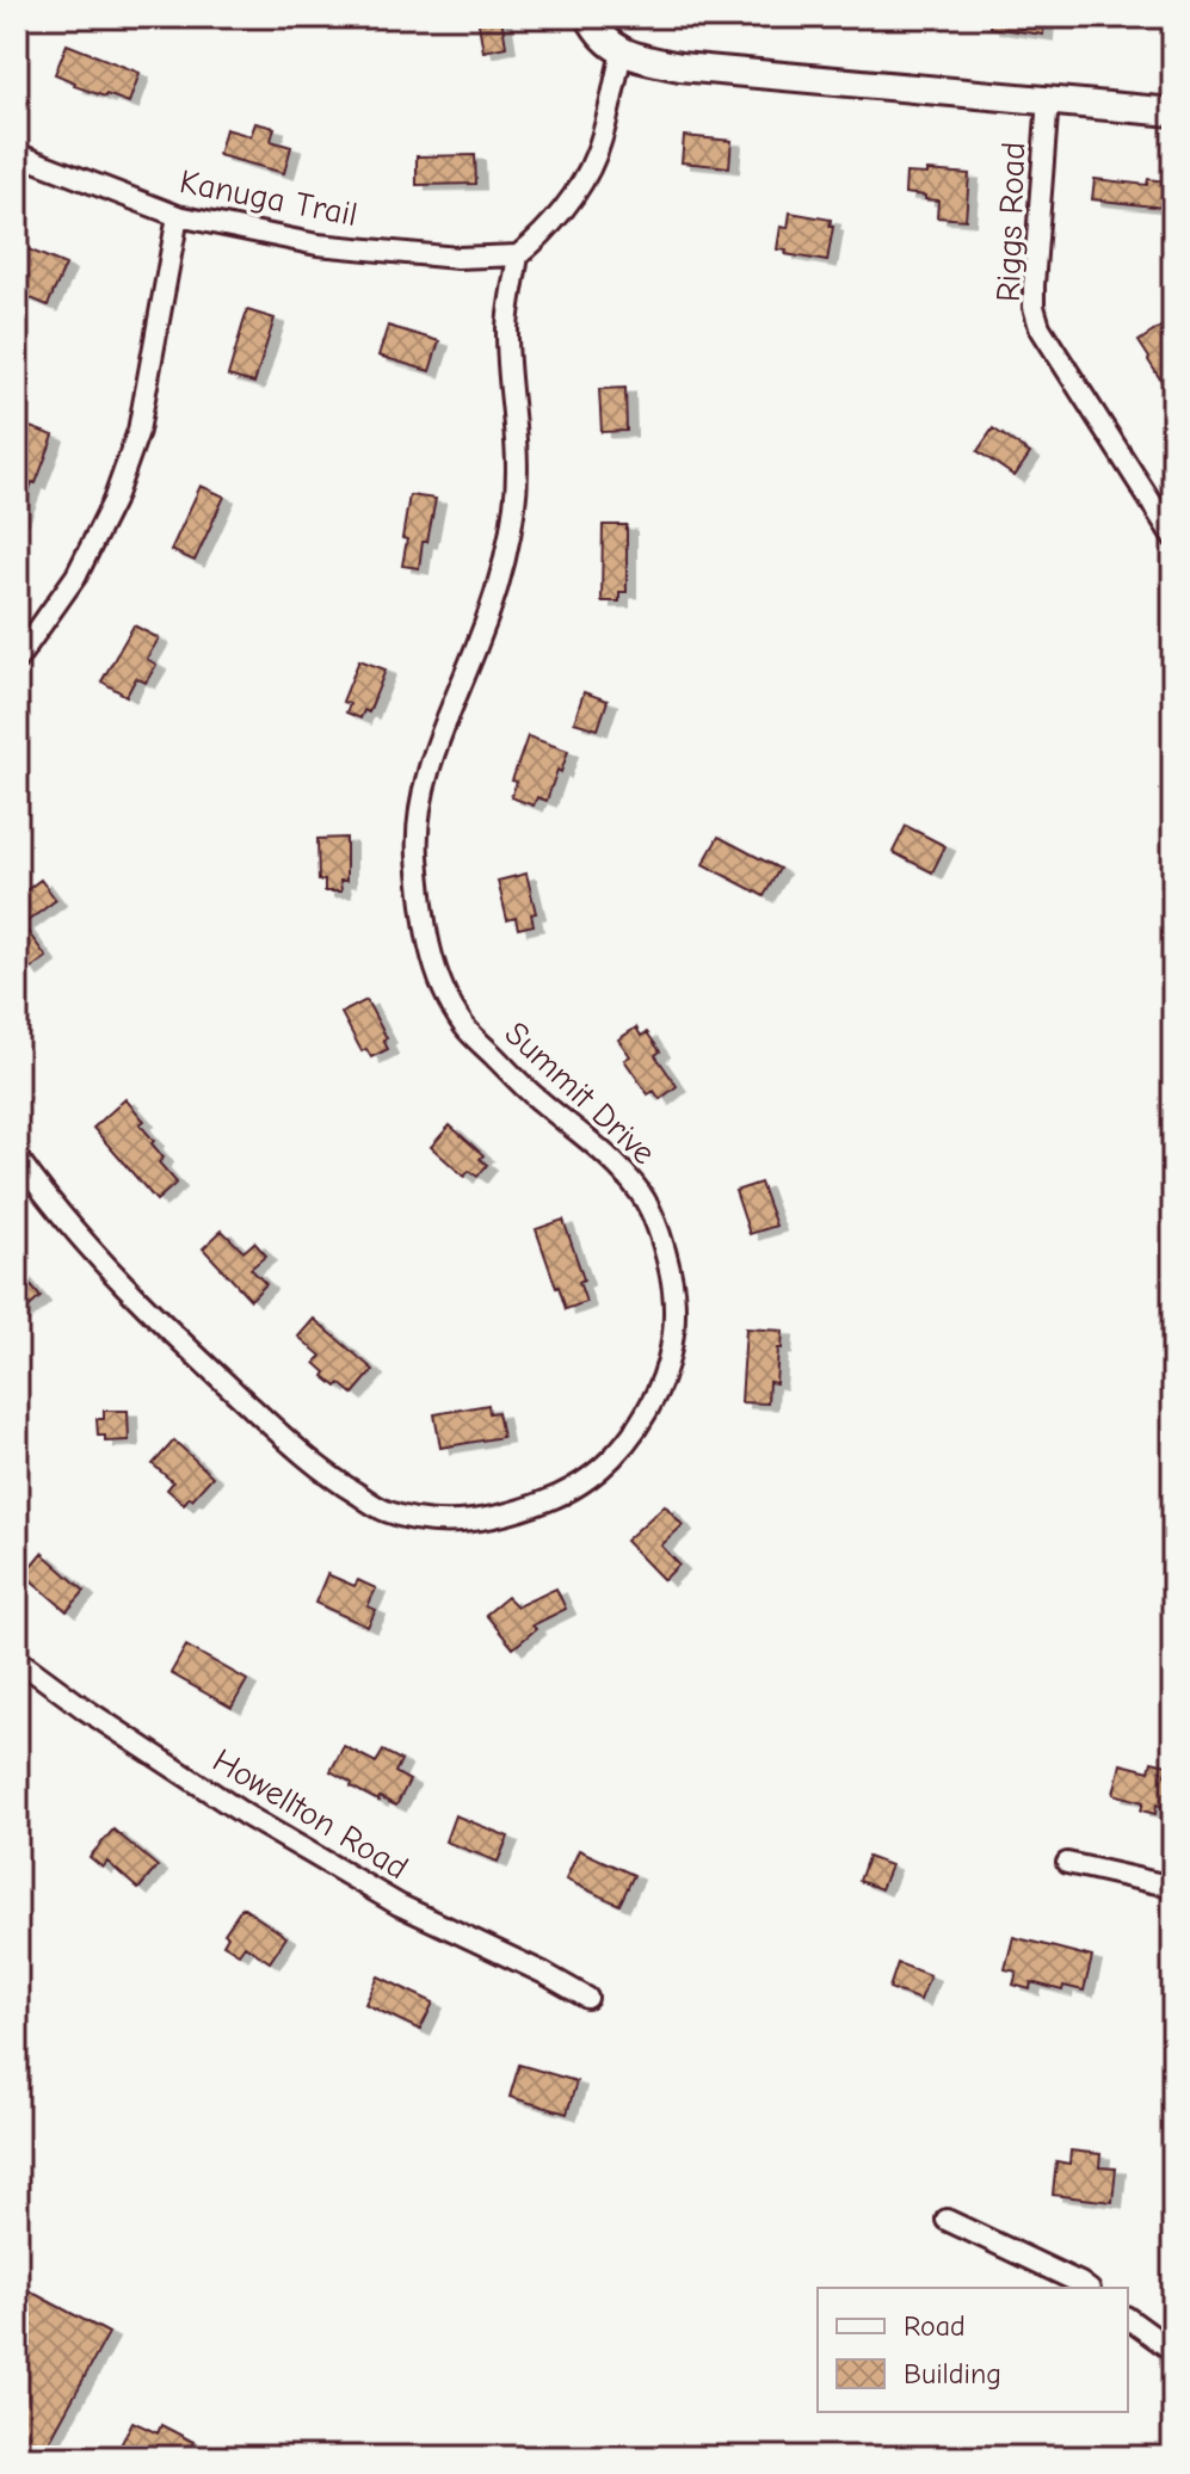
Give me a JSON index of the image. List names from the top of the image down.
{
  "streets": {
    "street": [
      "Kanuga Trail",
      "Riggs Road",
      "Summit Drive",
      "Howellton Road"
    ]
  },
  "crossings": [
    ["Kanuga Trail", "Summit Drive"]
  ],
  "legend": ["Road", "Building"]
}
